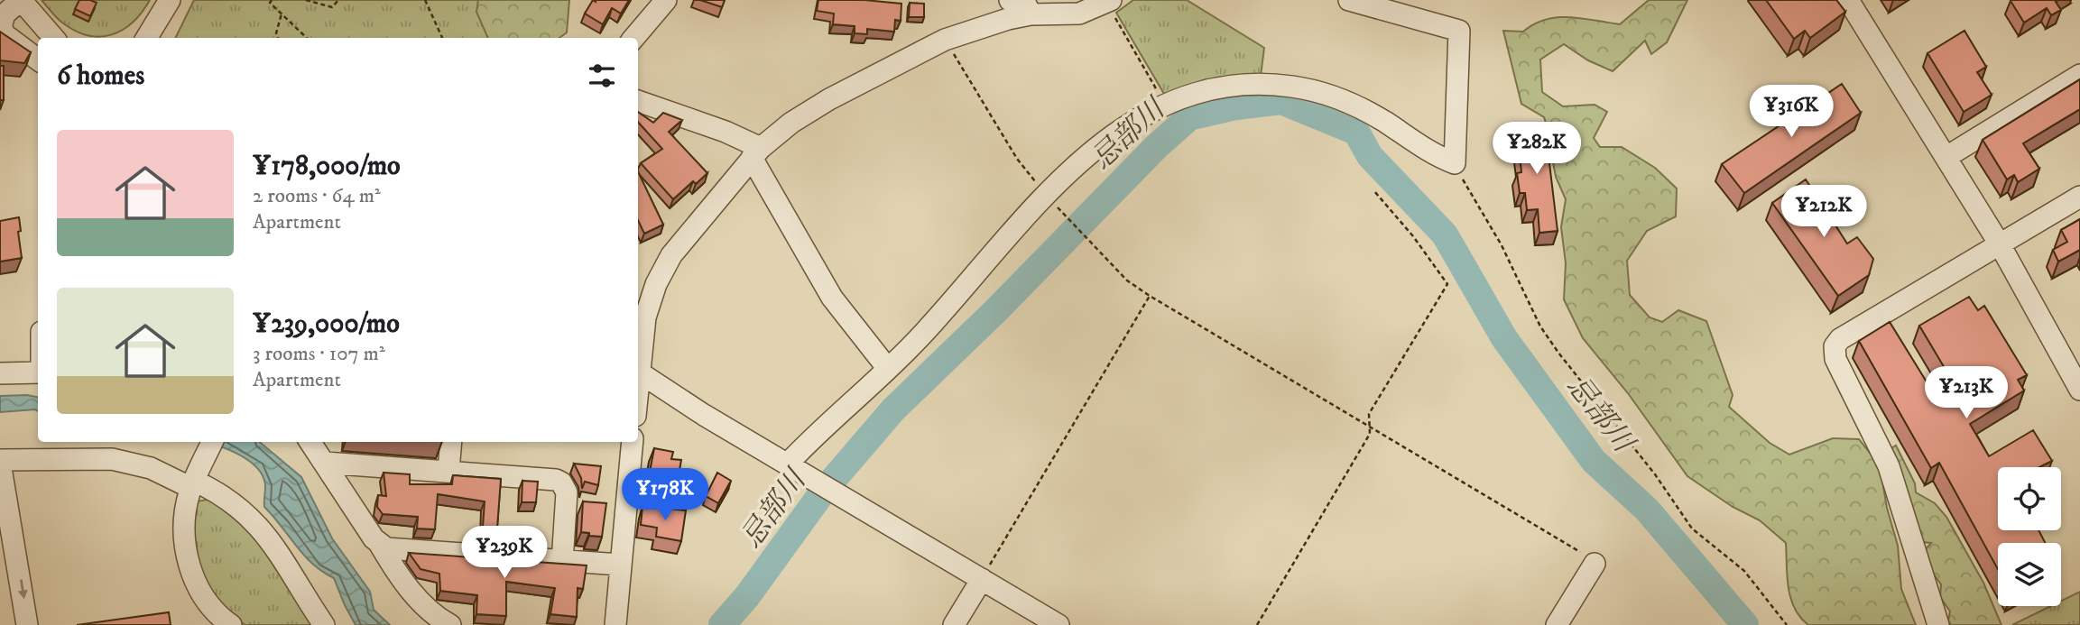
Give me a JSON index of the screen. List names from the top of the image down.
{
  "water": ["忌部川"],
  "page": {
    "heading": "6 homes",
    "price": [
      "¥316K",
      "¥282K",
      "¥212K",
      "¥213K",
      "¥178K",
      "¥239K"
    ],
    "list": [
      {
        "name": "¥178,000/mo",
        "note": "2 rooms · 64 m² · Apartment"
      },
      {
        "name": "¥239,000/mo",
        "note": "3 rooms · 107 m² · Apartment"
      }
    ]
  }
}
